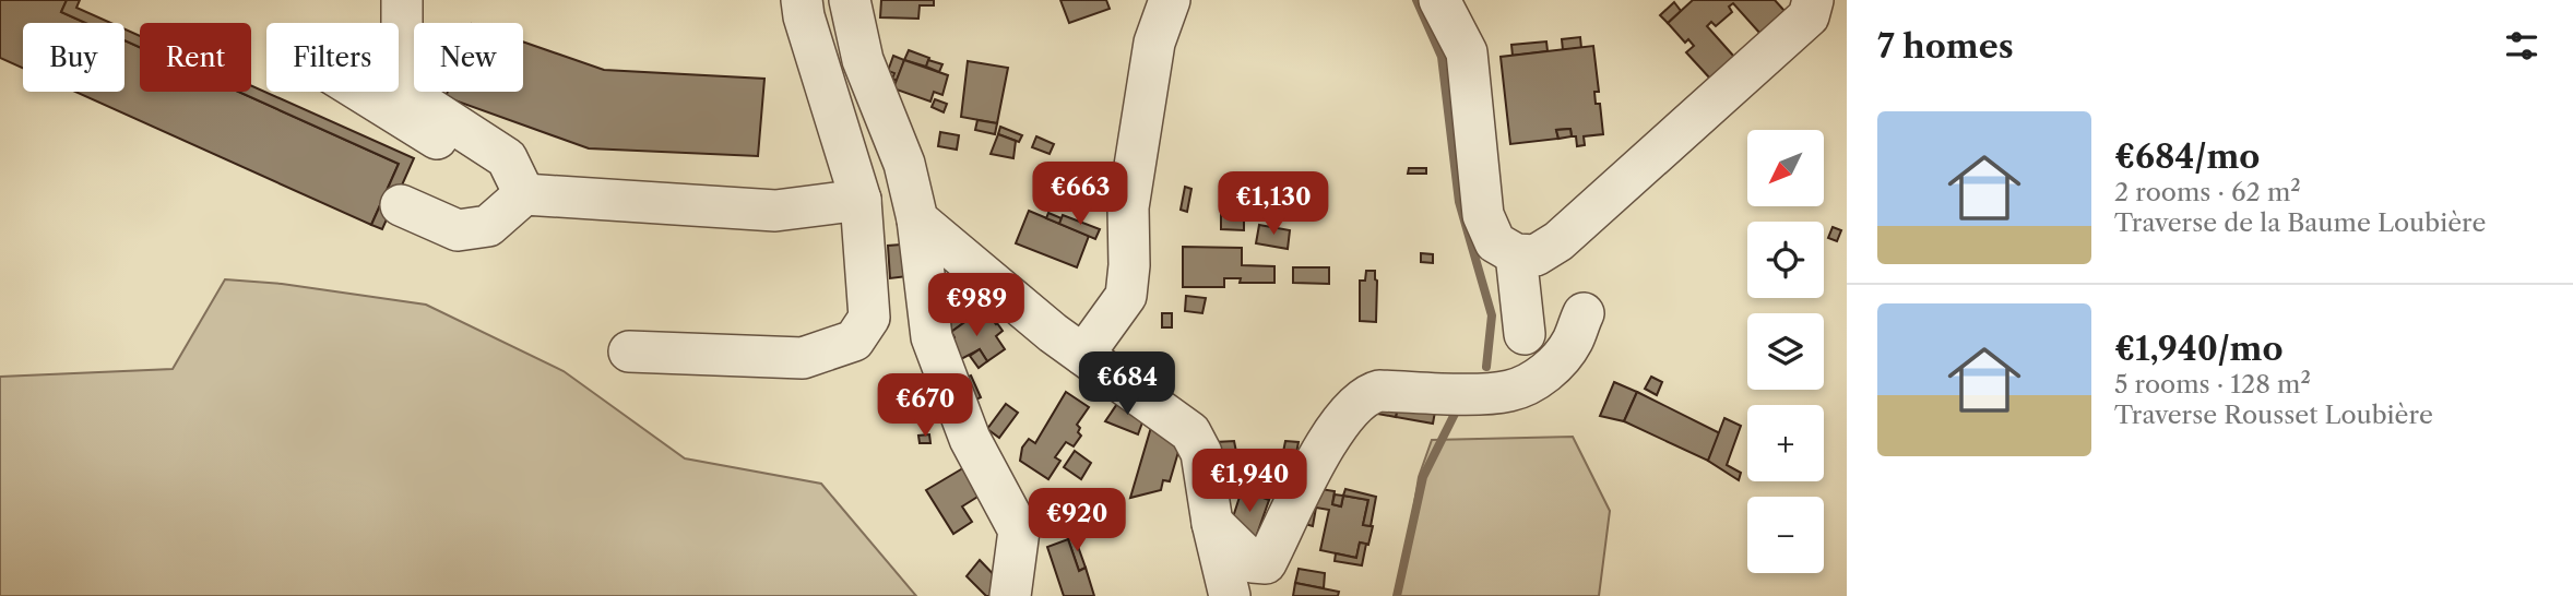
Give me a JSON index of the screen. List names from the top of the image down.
{
  "north": "bottom left",
  "page": {
    "heading": "7 homes",
    "chip": [
      "Buy",
      "Rent",
      "Filters",
      "New"
    ],
    "list": [
      {
        "name": "€684/mo",
        "note": "2 rooms · 62 m² · Traverse de la Baume Loubière"
      },
      {
        "name": "€1,940/mo",
        "note": "5 rooms · 128 m² · Traverse Rousset Loubière"
      }
    ],
    "map_buttons": ["+", "−"],
    "price": [
      "€663",
      "€1,130",
      "€989",
      "€684",
      "€670",
      "€1,940",
      "€920"
    ]
  }
}
